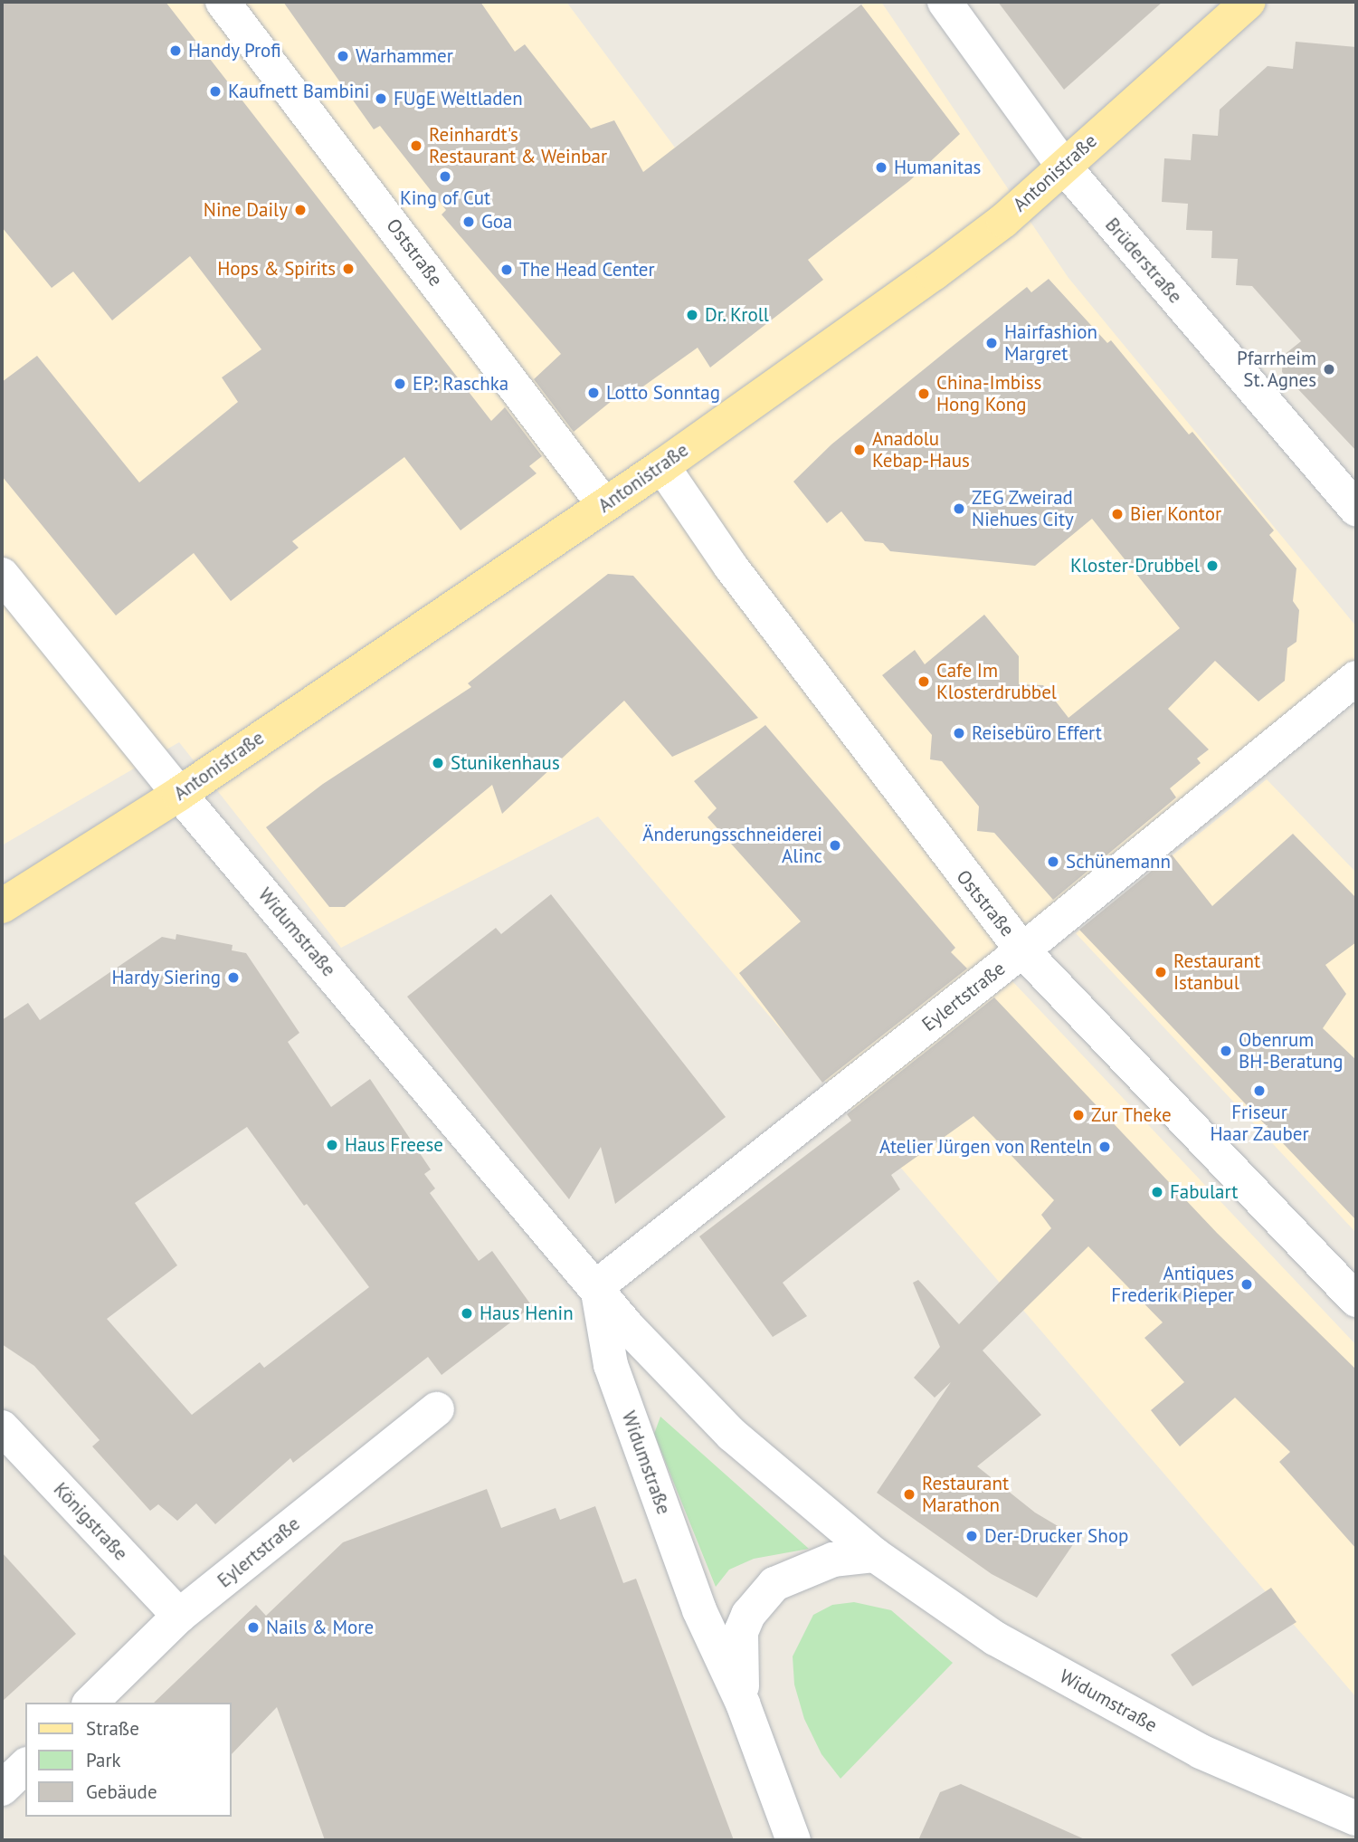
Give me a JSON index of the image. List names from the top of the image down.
{
  "streets": {
    "main road": ["Antonistraße"],
    "street": [
      "Oststraße",
      "Brüderstraße",
      "Widumstraße",
      "Eylertstraße",
      "Königstraße"
    ]
  },
  "crossings": [
    ["Antonistraße", "Oststraße"],
    ["Antonistraße", "Brüderstraße"],
    ["Antonistraße", "Widumstraße"],
    ["Oststraße", "Eylertstraße"],
    ["Widumstraße", "Eylertstraße"],
    ["Eylertstraße", "Königstraße"]
  ],
  "places": [
    "Handy Profi",
    "Warhammer",
    "Kaufnett Bambini",
    "FUgE Weltladen",
    "Reinhardt's Restaurant & Weinbar",
    "Humanitas",
    "King of Cut",
    "Nine Daily",
    "Goa",
    "Hops & Spirits",
    "The Head Center",
    "Dr. Kroll",
    "Hairfashion Margret",
    "Pfarrheim St. Agnes",
    "EP: Raschka",
    "Lotto Sonntag",
    "China-Imbiss Hong Kong",
    "Anadolu Kebap-Haus",
    "ZEG Zweirad Niehues City",
    "Bier Kontor",
    "Kloster-Drubbel",
    "Cafe Im Klosterdrubbel",
    "Reisebüro Effert",
    "Stunikenhaus",
    "Änderungsschneiderei Alinc",
    "Schünemann",
    "Restaurant Istanbul",
    "Hardy Siering",
    "Obenrum BH-Beratung",
    "Friseur Haar Zauber",
    "Zur Theke",
    "Haus Freese",
    "Atelier Jürgen von Renteln",
    "Fabulart",
    "Antiques Frederik Pieper",
    "Haus Henin",
    "Restaurant Marathon",
    "Der-Drucker Shop",
    "Nails & More"
  ],
  "legend": ["Straße", "Park", "Gebäude"]
}
